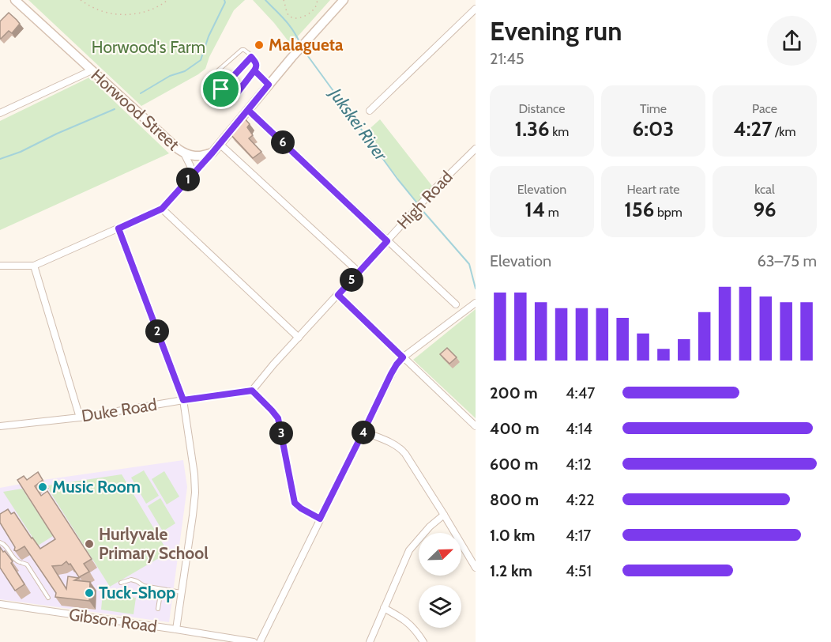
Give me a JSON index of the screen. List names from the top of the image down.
{
  "streets": {
    "main road": ["Horwood Street"],
    "street": ["High Road", "Duke Road", "Gibson Road"]
  },
  "water": ["Jukskei River"],
  "parks": ["Horwood's Farm"],
  "places": [
    "Malagueta",
    "Music Room",
    "Hurlyvale Primary School",
    "Tuck-Shop"
  ],
  "north": "top right",
  "page": {
    "heading": ["Evening run", "21:45"],
    "stats": [
      ["Distance", "1.36 km"],
      ["Time", "6:03"],
      ["Pace", "4:27 /km"],
      ["Elevation", "14 m"],
      ["Heart rate", "156 bpm"],
      ["kcal", "96"]
    ],
    "pins": [
      "6",
      "1",
      "5",
      "2",
      "4",
      "3"
    ],
    "chart": ["Elevation", "63–75 m"],
    "list": [
      {
        "name": "200 m",
        "note": "4:47"
      },
      {
        "name": "400 m",
        "note": "4:14"
      },
      {
        "name": "600 m",
        "note": "4:12"
      },
      {
        "name": "800 m",
        "note": "4:22"
      },
      {
        "name": "1.0 km",
        "note": "4:17"
      },
      {
        "name": "1.2 km",
        "note": "4:51"
      }
    ]
  }
}
